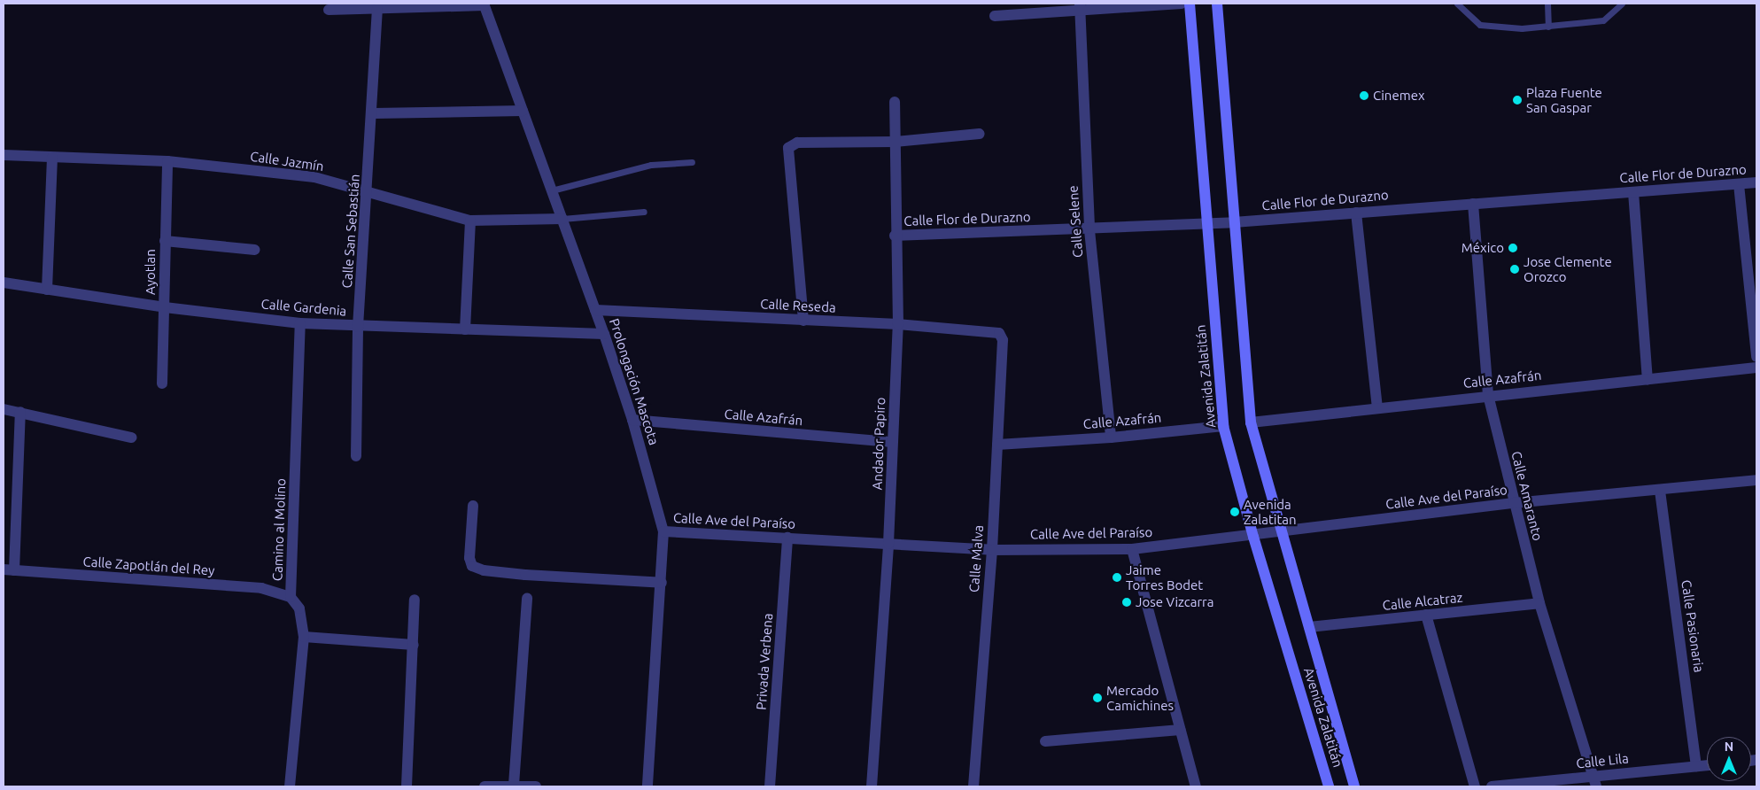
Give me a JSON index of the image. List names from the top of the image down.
{
  "streets": {
    "street": [
      "Calle Jazmín",
      "Calle Flor de Durazno",
      "Calle Selene",
      "Calle San Sebastián",
      "Ayotlan",
      "Calle Reseda",
      "Calle Gardenia",
      "Avenida Zalatitán",
      "Calle Azafrán",
      "Prolongación Mascota",
      "Andador Papiro",
      "Calle Amaranto",
      "Calle Ave del Paraíso",
      "Camino al Molino",
      "Calle Malva",
      "Calle Zapotlán del Rey",
      "Calle Alcatraz",
      "Calle Pasionaria",
      "Privada Verbena",
      "Calle Lila"
    ]
  },
  "crossings": [
    ["Calle Jazmín", "Calle San Sebastián"],
    ["Calle Jazmín", "Ayotlan"],
    ["Calle Jazmín", "Prolongación Mascota"],
    ["Calle Flor de Durazno", "Calle Selene"],
    ["Calle Flor de Durazno", "Avenida Zalatitán"],
    ["Calle Flor de Durazno", "Andador Papiro"],
    ["Calle Flor de Durazno", "Calle Amaranto"],
    ["Calle Selene", "Calle Azafrán"],
    ["Calle San Sebastián", "Calle Gardenia"],
    ["Ayotlan", "Calle Gardenia"],
    ["Calle Reseda", "Prolongación Mascota"],
    ["Calle Reseda", "Andador Papiro"],
    ["Calle Reseda", "Calle Malva"],
    ["Calle Gardenia", "Prolongación Mascota"],
    ["Calle Gardenia", "Camino al Molino"],
    ["Avenida Zalatitán", "Calle Azafrán"],
    ["Avenida Zalatitán", "Calle Ave del Paraíso"],
    ["Avenida Zalatitán", "Calle Alcatraz"],
    ["Calle Azafrán", "Prolongación Mascota"],
    ["Calle Azafrán", "Andador Papiro"],
    ["Calle Azafrán", "Calle Amaranto"],
    ["Calle Azafrán", "Calle Malva"],
    ["Prolongación Mascota", "Calle Ave del Paraíso"],
    ["Andador Papiro", "Calle Ave del Paraíso"],
    ["Calle Amaranto", "Calle Ave del Paraíso"],
    ["Calle Amaranto", "Calle Alcatraz"],
    ["Calle Amaranto", "Calle Lila"],
    ["Calle Ave del Paraíso", "Calle Malva"],
    ["Calle Ave del Paraíso", "Calle Pasionaria"],
    ["Calle Ave del Paraíso", "Privada Verbena"],
    ["Camino al Molino", "Calle Zapotlán del Rey"],
    ["Calle Pasionaria", "Calle Lila"]
  ],
  "places": [
    "Cinemex",
    "Plaza Fuente San Gaspar",
    "México",
    "Jose Clemente Orozco",
    "Avenida Zalatitan",
    "Jaime Torres Bodet",
    "Jose Vizcarra",
    "Mercado Camichines"
  ],
  "north": "top"
}
